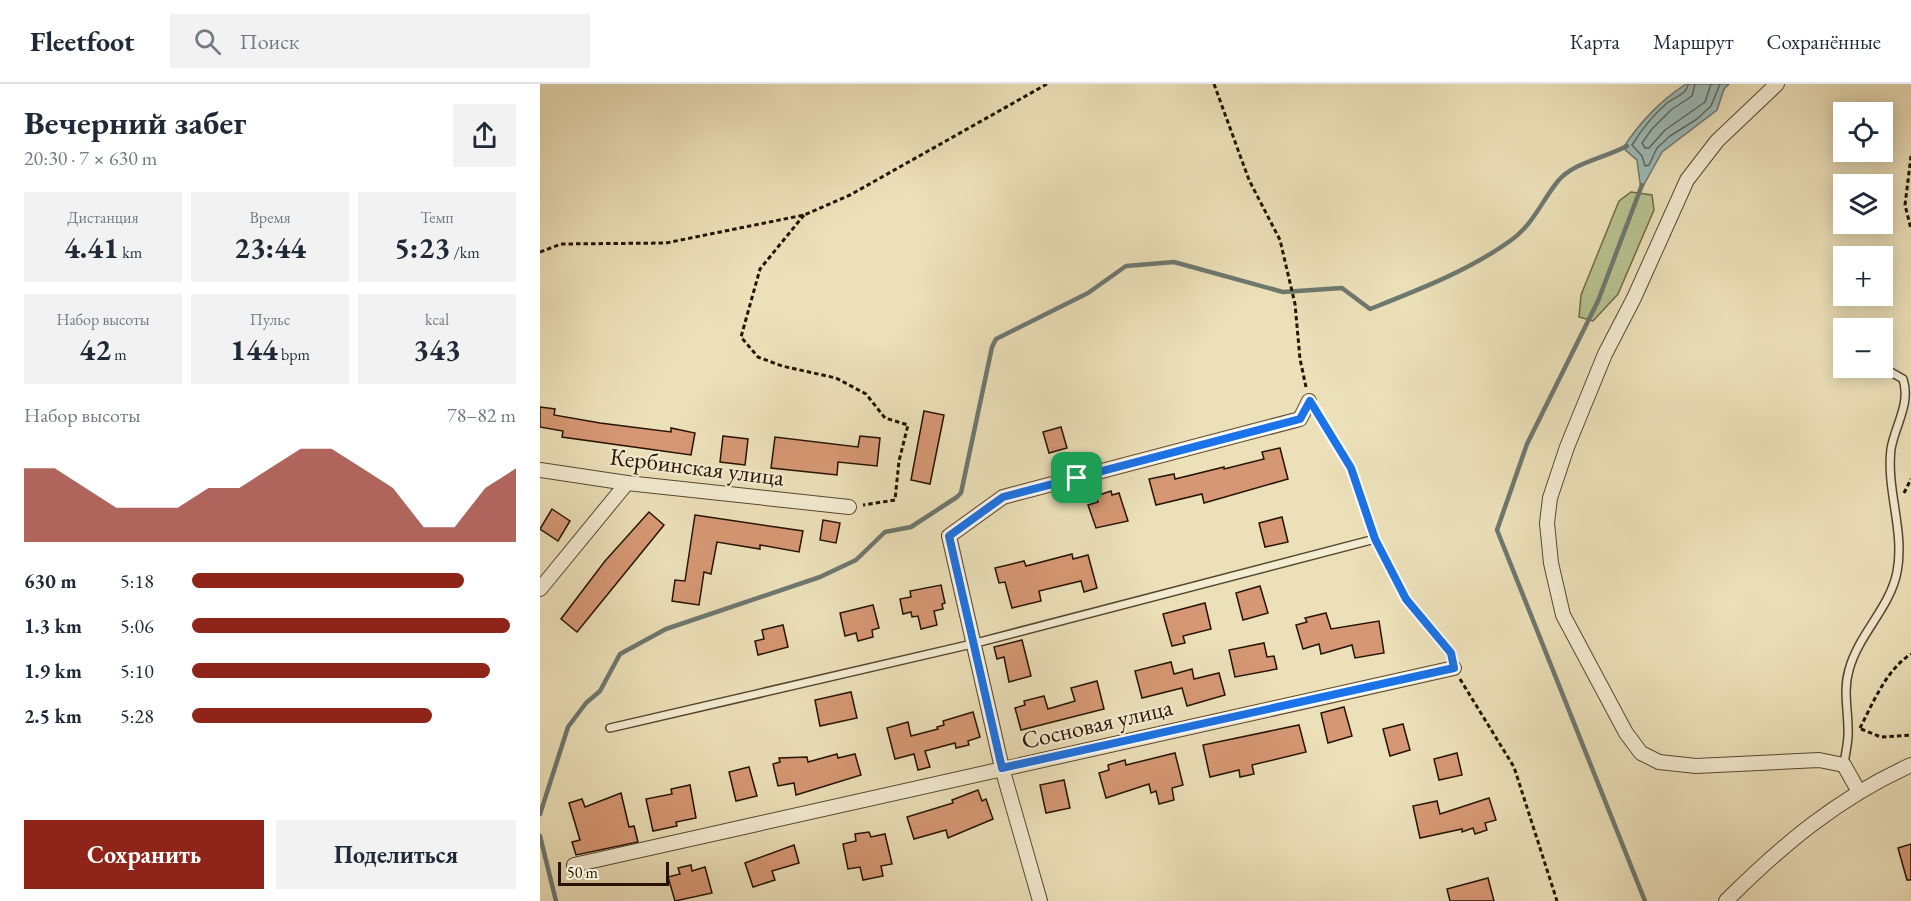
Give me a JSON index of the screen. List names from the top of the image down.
{
  "streets": {
    "street": ["Кербинская улица", "Сосновая улица"]
  },
  "scale_bar": "50 m",
  "page": {
    "header": "Fleetfoot",
    "search": "Поиск",
    "nav": ["Карта", "Маршрут", "Сохранённые"],
    "heading": ["Вечерний забег", "20:30 · 7 × 630 m"],
    "map_buttons": ["+", "−"],
    "stats": [
      ["Дистанция", "4.41 km"],
      ["Время", "23:44"],
      ["Темп", "5:23 /km"],
      ["Набор высоты", "42 m"],
      ["Пульс", "144 bpm"],
      ["kcal", "343"]
    ],
    "chart": ["Набор высоты", "78–82 m"],
    "list": [
      {
        "name": "630 m",
        "note": "5:18"
      },
      {
        "name": "1.3 km",
        "note": "5:06"
      },
      {
        "name": "1.9 km",
        "note": "5:10"
      },
      {
        "name": "2.5 km",
        "note": "5:28"
      }
    ],
    "buttons": ["Сохранить", "Поделиться"],
    "scale": "50 m"
  }
}
